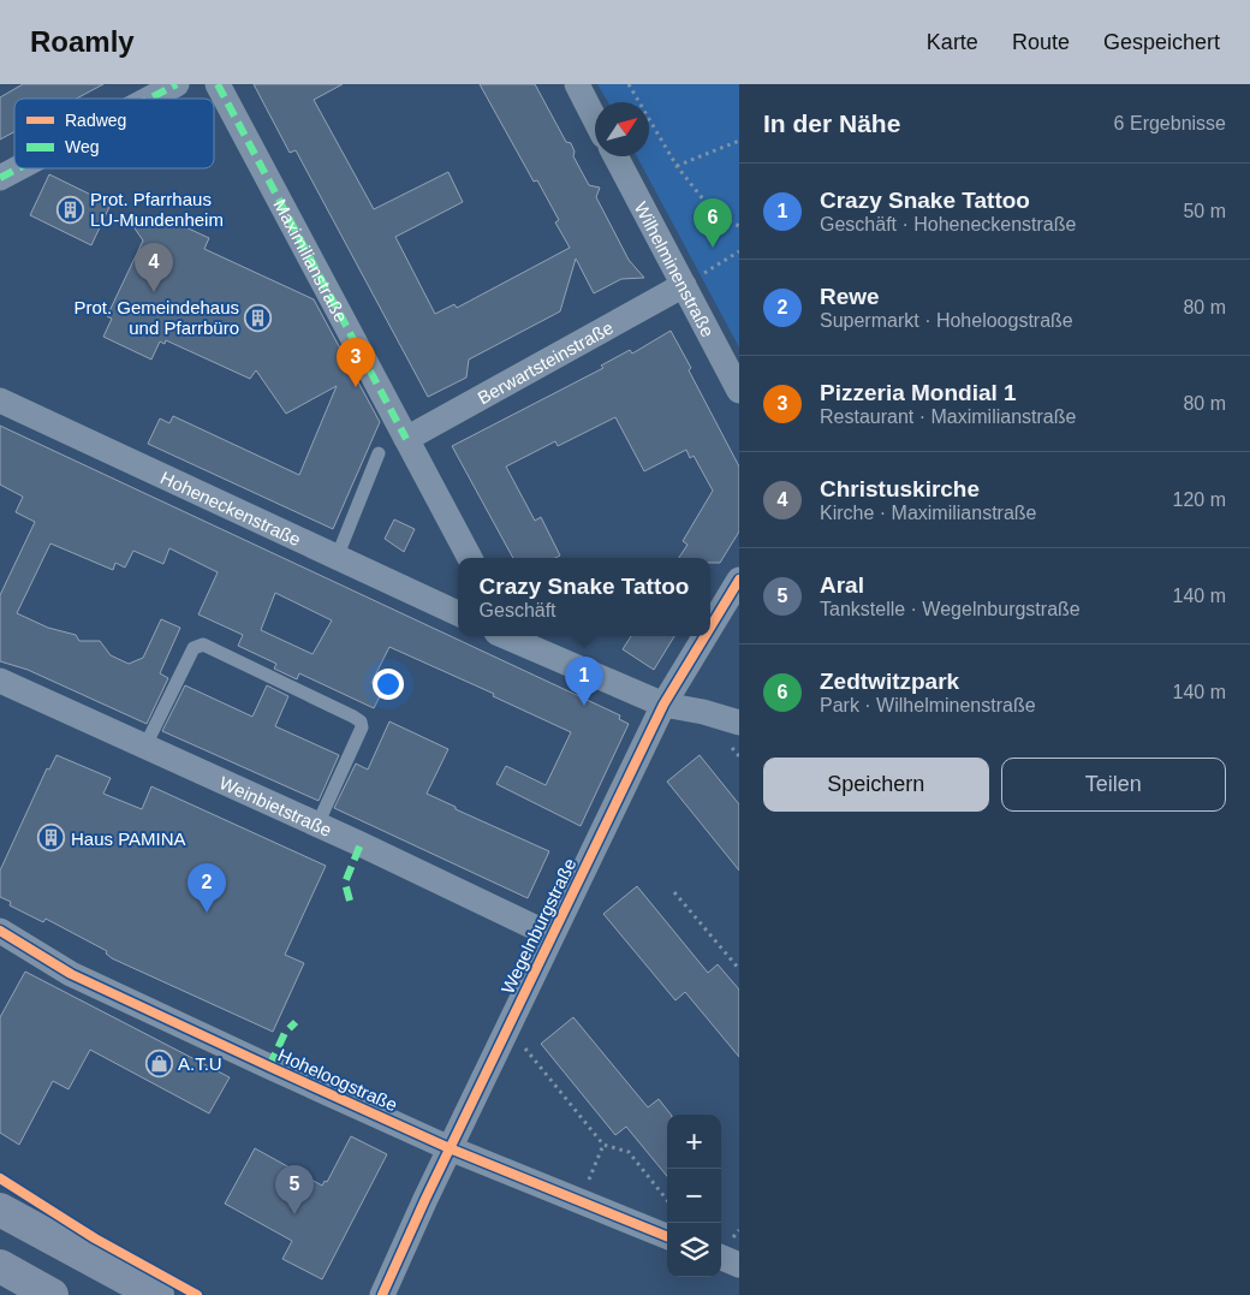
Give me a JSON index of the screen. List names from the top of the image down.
{
  "streets": {
    "street": [
      "Maximilianstraße",
      "Wilhelminenstraße",
      "Berwartsteinstraße",
      "Hoheneckenstraße",
      "Weinbietstraße",
      "Wegelnburgstraße",
      "Hoheloogstraße"
    ]
  },
  "crossings": [
    ["Maximilianstraße", "Berwartsteinstraße"],
    ["Wilhelminenstraße", "Berwartsteinstraße"],
    ["Weinbietstraße", "Wegelnburgstraße"],
    ["Wegelnburgstraße", "Hoheloogstraße"]
  ],
  "places": {
    "building": ["Prot. Pfarrhaus LU-Mundenheim", "Prot. Gemeindehaus und Pfarrbüro", "Haus PAMINA"],
    "shop": ["A.T.U"]
  },
  "legend": ["Radweg", "Weg"],
  "north": "top right",
  "page": {
    "header": "Roamly",
    "nav": ["Karte", "Route", "Gespeichert"],
    "heading": ["In der Nähe", "6 Ergebnisse"],
    "list": [
      {
        "mark": "1",
        "name": "Crazy Snake Tattoo",
        "note": "Geschäft · Hoheneckenstraße",
        "value": "50 m"
      },
      {
        "mark": "2",
        "name": "Rewe",
        "note": "Supermarkt · Hoheloogstraße",
        "value": "80 m"
      },
      {
        "mark": "3",
        "name": "Pizzeria Mondial 1",
        "note": "Restaurant · Maximilianstraße",
        "value": "80 m"
      },
      {
        "mark": "4",
        "name": "Christuskirche",
        "note": "Kirche · Maximilianstraße",
        "value": "120 m"
      },
      {
        "mark": "5",
        "name": "Aral",
        "note": "Tankstelle · Wegelnburgstraße",
        "value": "140 m"
      },
      {
        "mark": "6",
        "name": "Zedtwitzpark",
        "note": "Park · Wilhelminenstraße",
        "value": "140 m"
      }
    ],
    "pins": [
      "6",
      "4",
      "3",
      "1",
      "2",
      "5"
    ],
    "popup": ["Crazy Snake Tattoo", "Geschäft"],
    "buttons": ["Speichern", "Teilen"],
    "map_buttons": ["+", "−"]
  }
}
